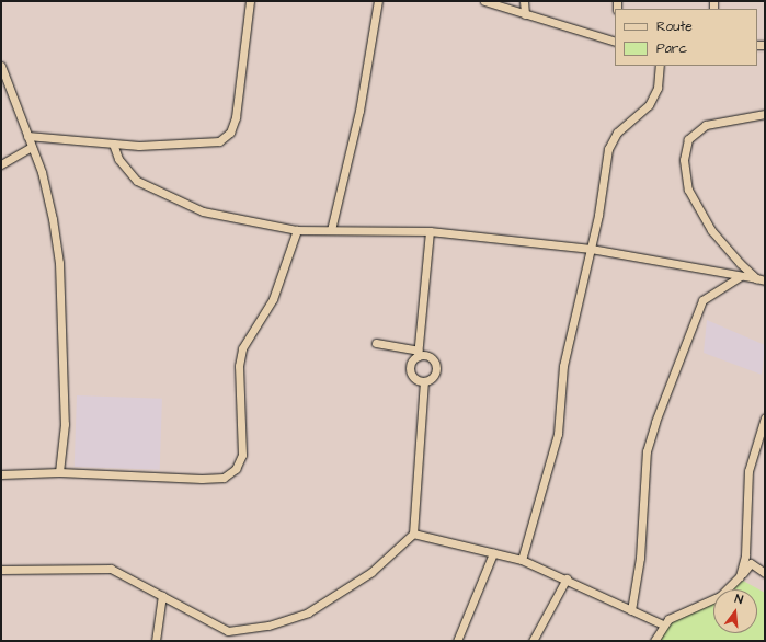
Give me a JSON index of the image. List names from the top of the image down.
{
  "legend": ["Route", "Parc"],
  "north": "top"
}
